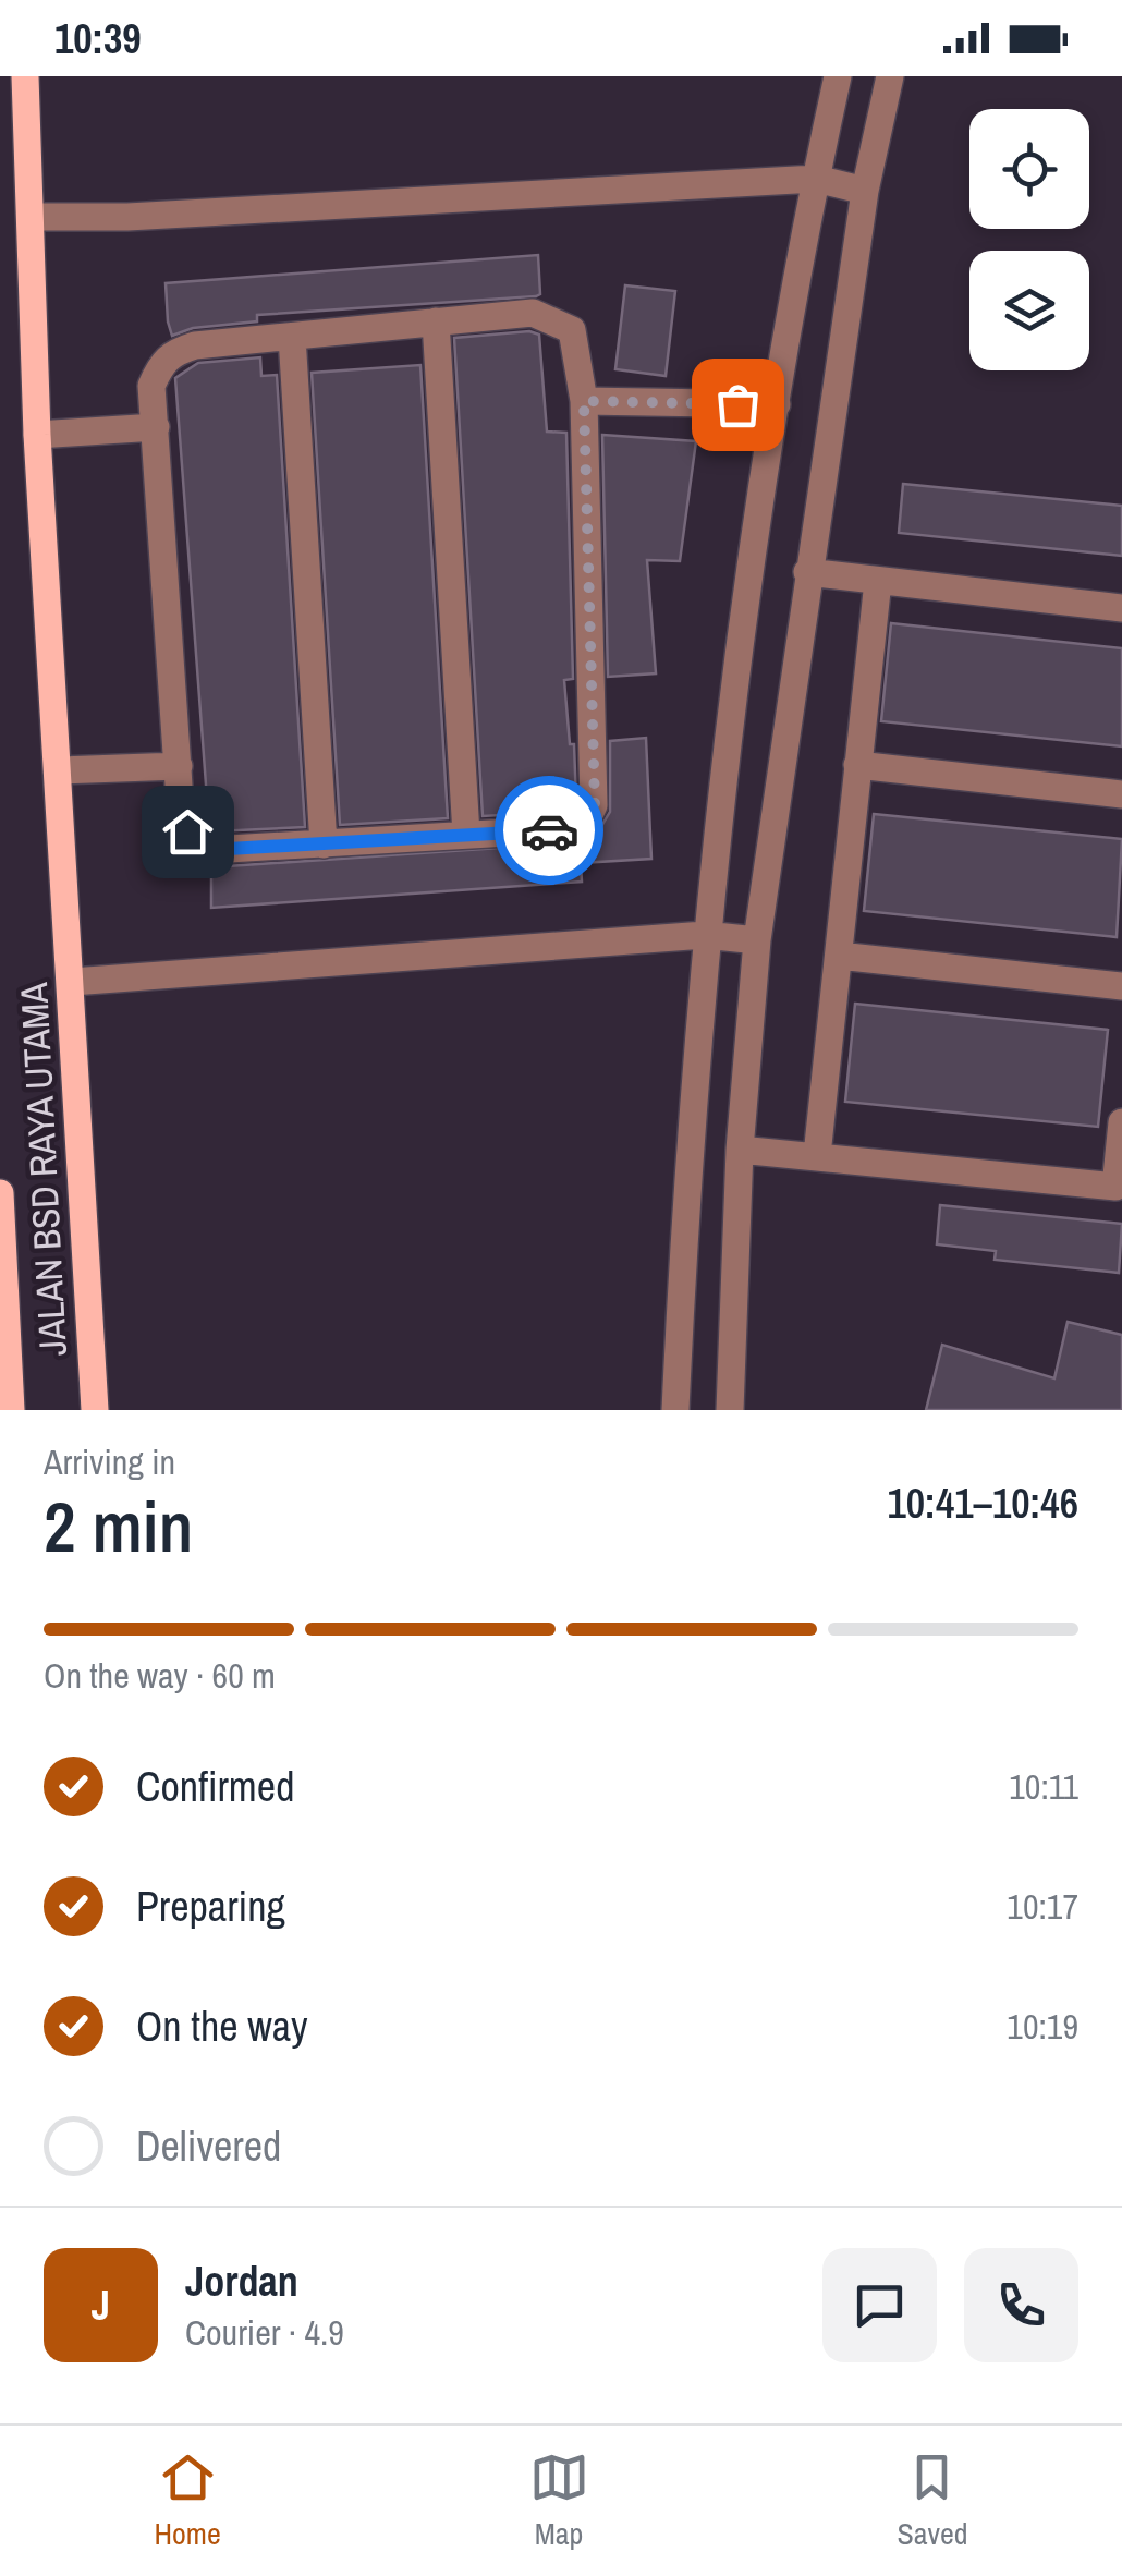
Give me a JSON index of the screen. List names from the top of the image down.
{
  "streets": {
    "main road": ["JALAN BSD RAYA UTAMA"]
  },
  "page": {
    "status": "10:39",
    "heading": ["2 min", "Arriving in", "10:41–10:46"],
    "panel": ["Jordan", "Courier · 4.9"],
    "bar": "On the way · 60 m",
    "list": [
      ["Confirmed", "10:11"],
      ["Preparing", "10:17"],
      ["On the way", "10:19"],
      "Delivered"
    ],
    "round": "J",
    "tabs": ["Home", "Map", "Saved"]
  }
}
